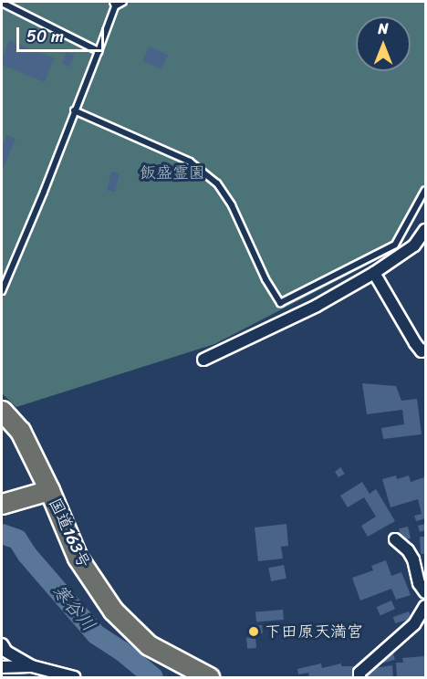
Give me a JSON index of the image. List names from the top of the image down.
{
  "streets": {
    "highway": ["国道163号"]
  },
  "water": ["寒谷川"],
  "parks": ["飯盛霊園"],
  "places": ["下田原天満宮"],
  "scale_bar": "50 m",
  "north": "top"
}
